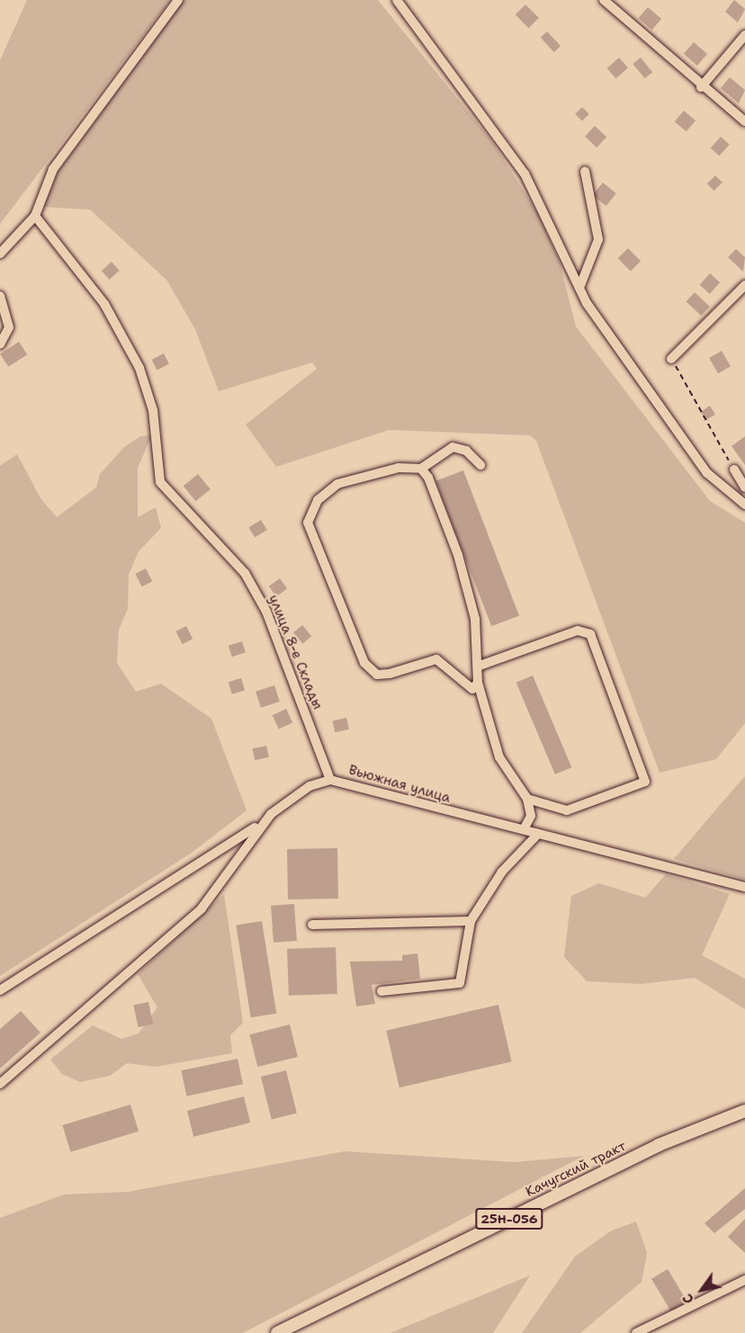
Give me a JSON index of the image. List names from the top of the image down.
{
  "streets": {
    "main road": ["Качугский тракт", "25Н-056"],
    "street": ["улица 8-е Склады", "Вьюжная улица"]
  },
  "crossings": [
    ["улица 8-е Склады", "Вьюжная улица"]
  ],
  "north": "bottom left"
}
